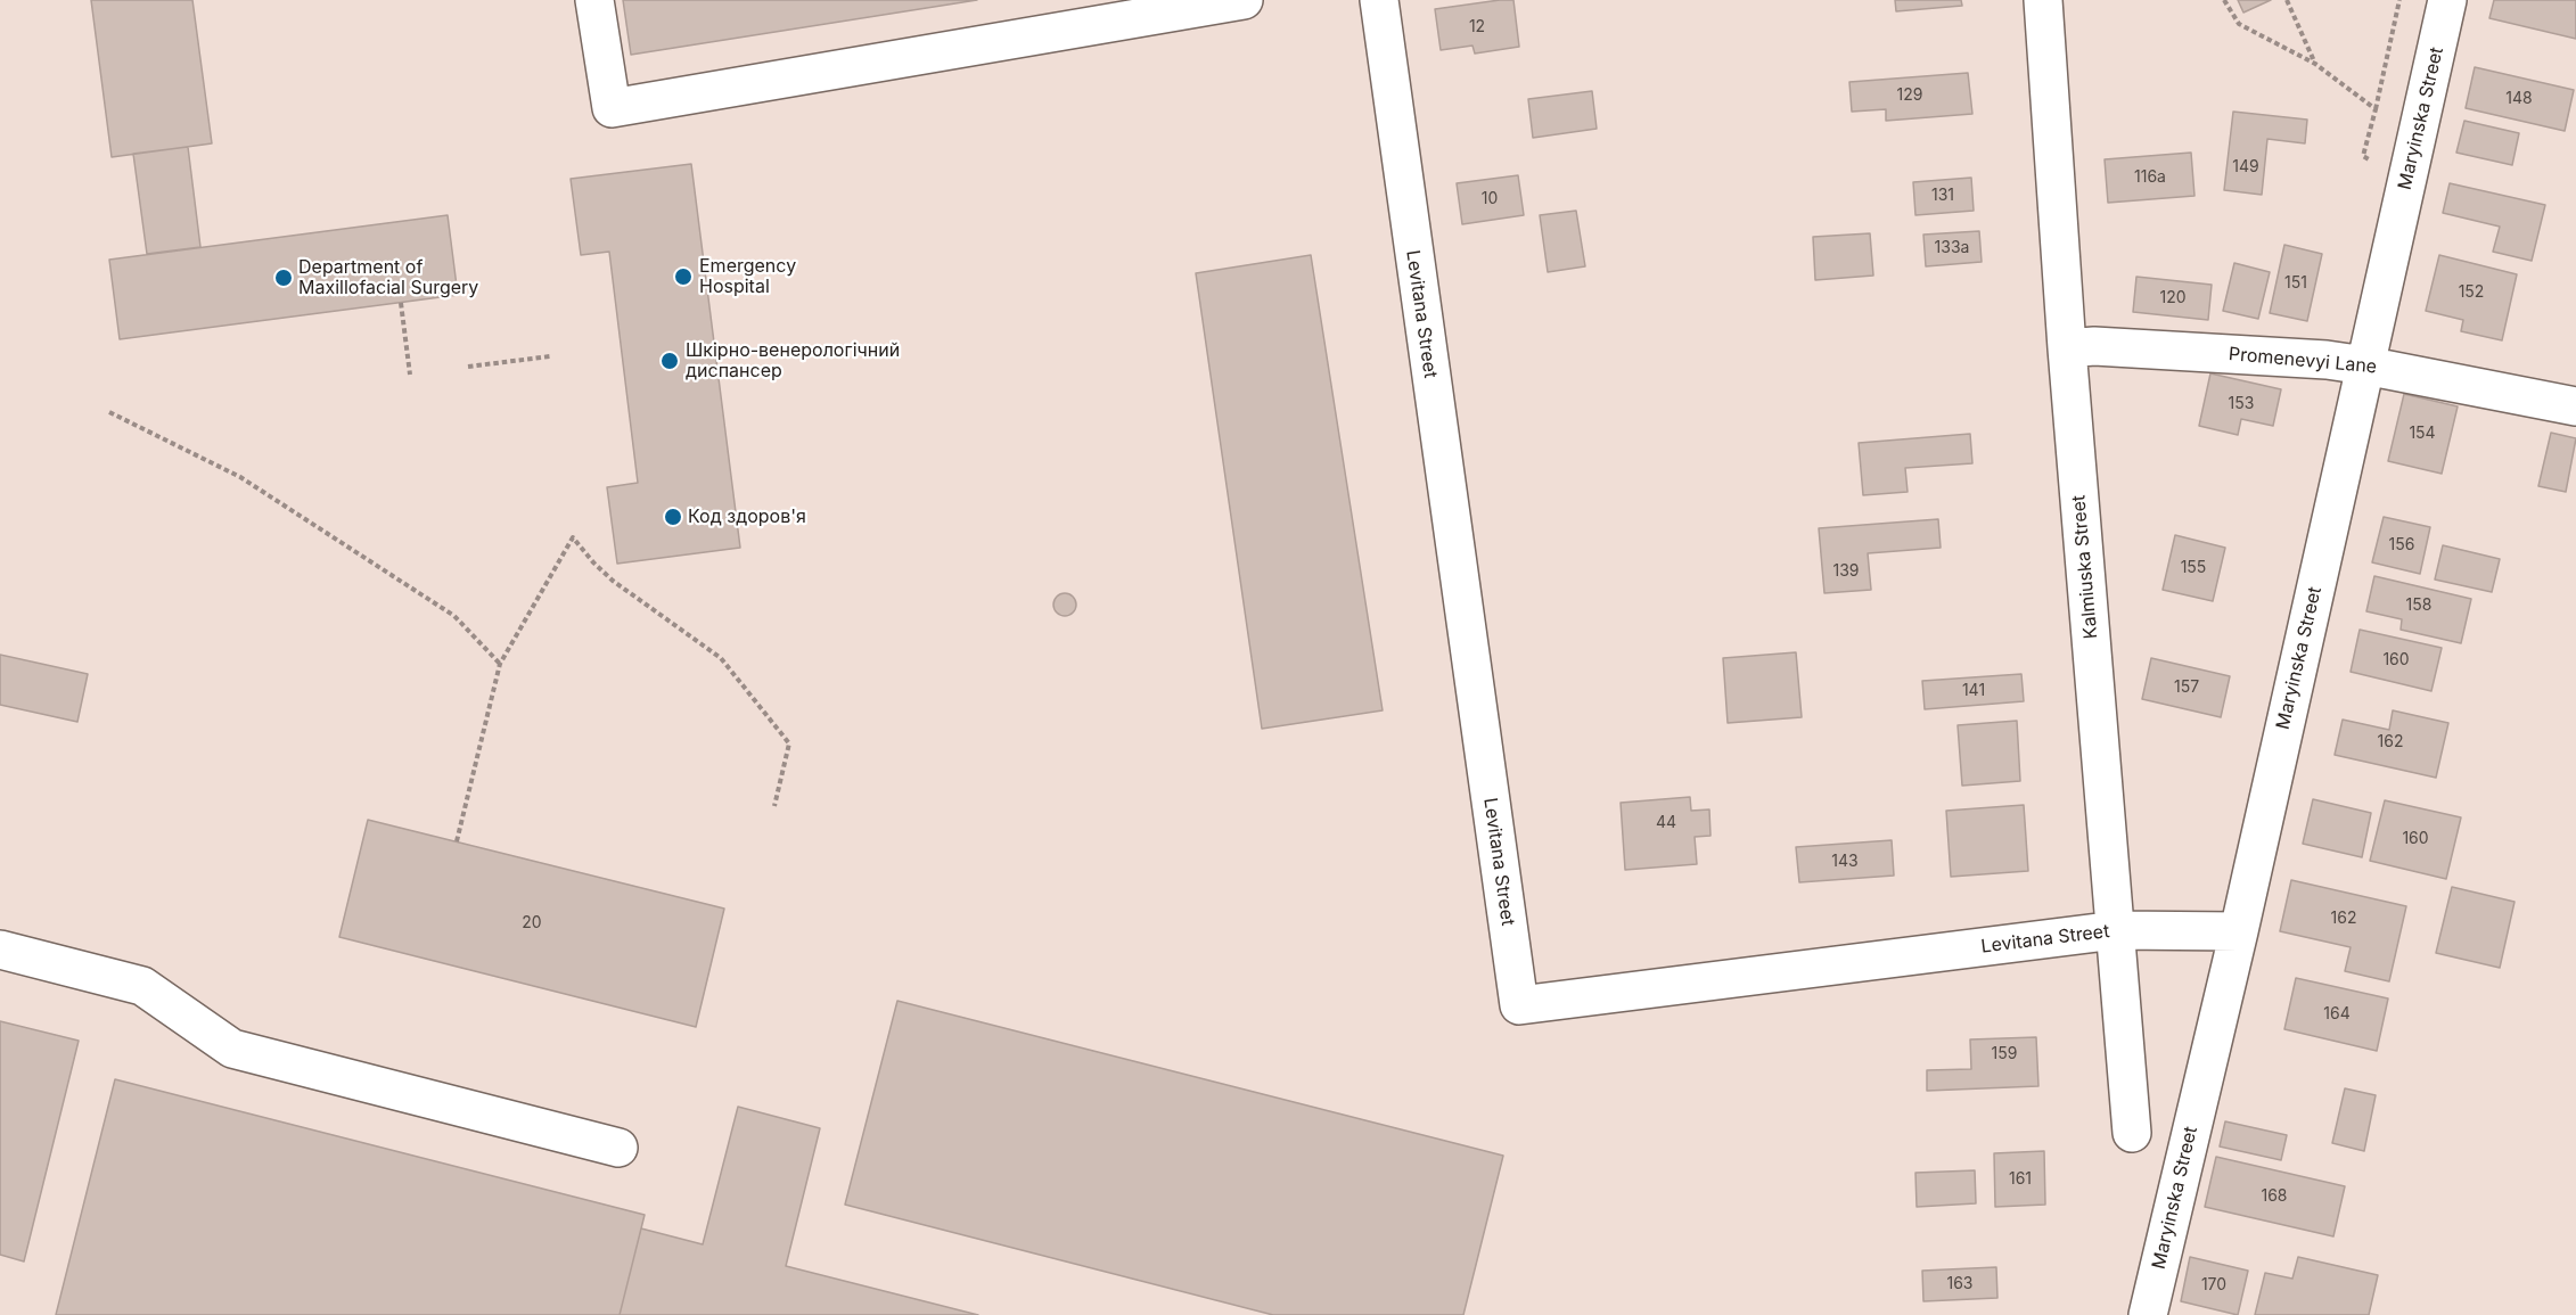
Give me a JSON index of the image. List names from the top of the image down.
{
  "streets": {
    "street": [
      "Maryinska Street",
      "Levitana Street",
      "Promenevyi Lane",
      "Kalmiuska Street"
    ]
  },
  "crossings": [
    ["Maryinska Street", "Levitana Street"],
    ["Maryinska Street", "Promenevyi Lane"],
    ["Levitana Street", "Kalmiuska Street"],
    ["Promenevyi Lane", "Kalmiuska Street"]
  ],
  "places": [
    "Emergency Hospital",
    "Department of Maxillofacial Surgery",
    "Шкірно-венерологічний диспансер",
    "Код здоров'я"
  ],
  "house_numbers": [
    "12",
    "129",
    "148",
    "149",
    "116а",
    "131",
    "10",
    "133а",
    "151",
    "152",
    "120",
    "153",
    "154",
    "156",
    "155",
    "139",
    "158",
    "160",
    "157",
    "141",
    "162",
    "44",
    "160",
    "143",
    "162",
    "20",
    "164",
    "159",
    "161",
    "168",
    "163",
    "170"
  ]
}
